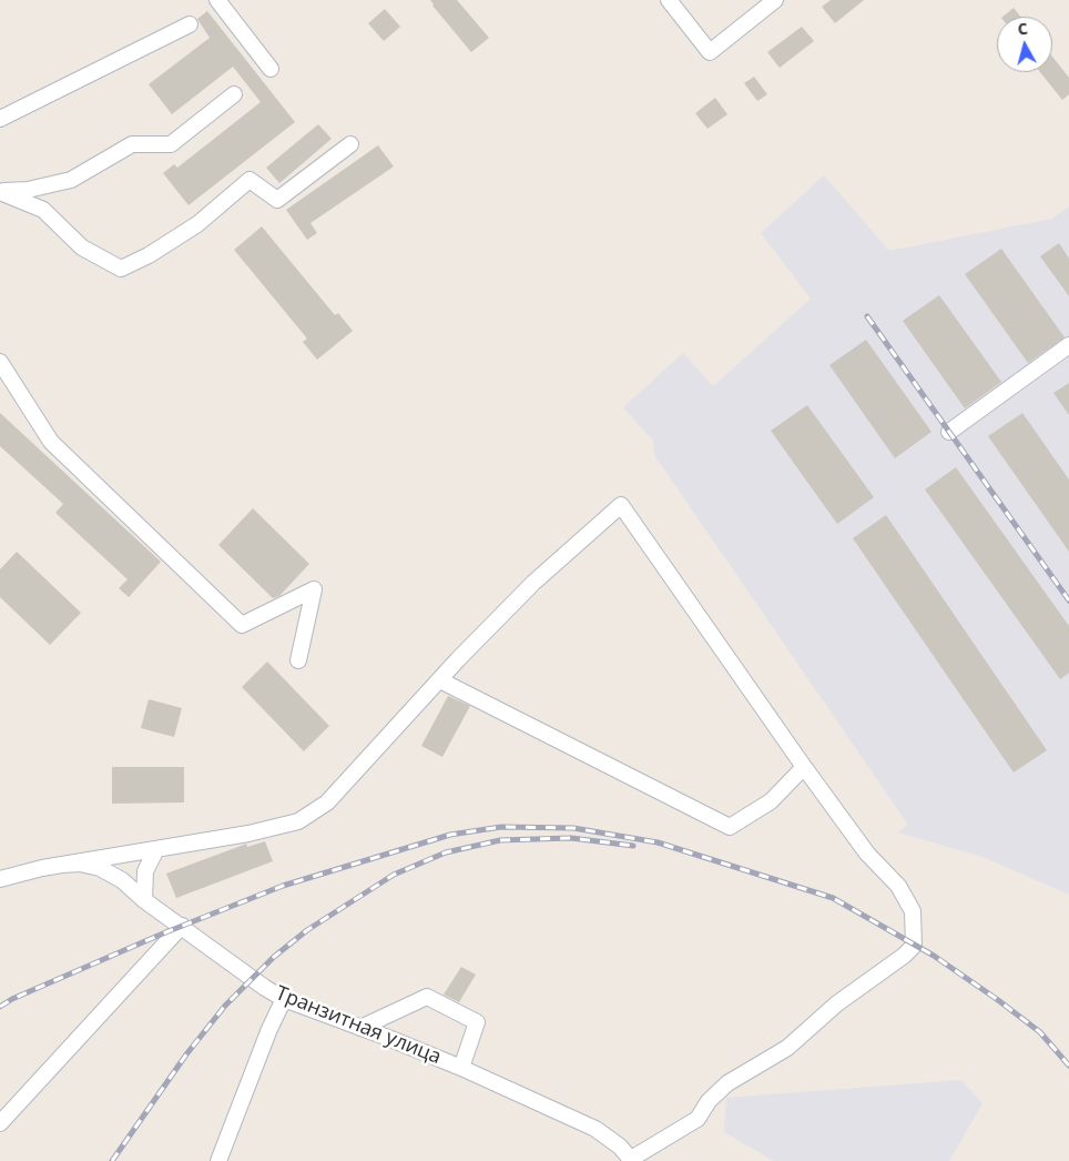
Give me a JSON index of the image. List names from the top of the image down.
{
  "streets": {
    "street": ["Транзитная улица"]
  },
  "north": "top"
}
